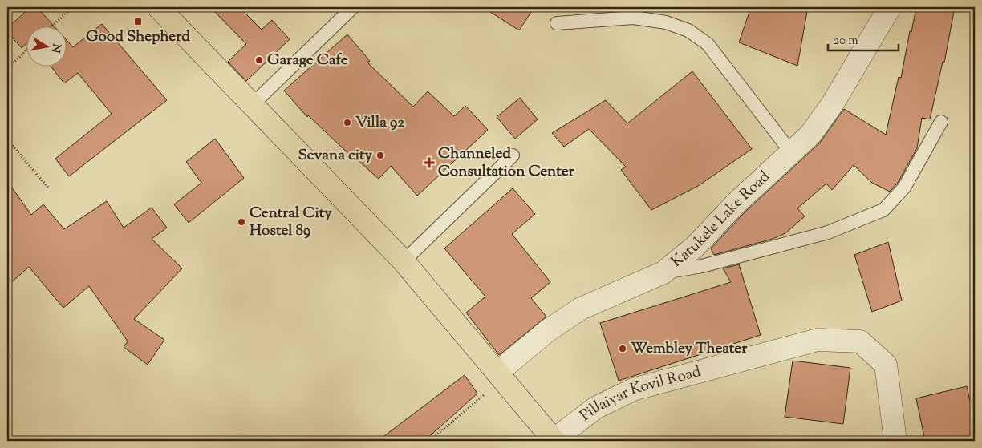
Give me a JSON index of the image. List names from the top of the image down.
{
  "streets": {
    "street": ["Katukele Lake Road", "Pillaiyar Kovil Road"]
  },
  "places": {
    "transit": ["Good Shepherd"],
    "other": [
      "Garage Cafe",
      "Villa 92",
      "Sevana city",
      "Central City Hostel 89",
      "Wembley Theater"
    ],
    "health": ["Channeled Consultation Center"]
  },
  "scale_bar": "20 m",
  "north": "right"
}
